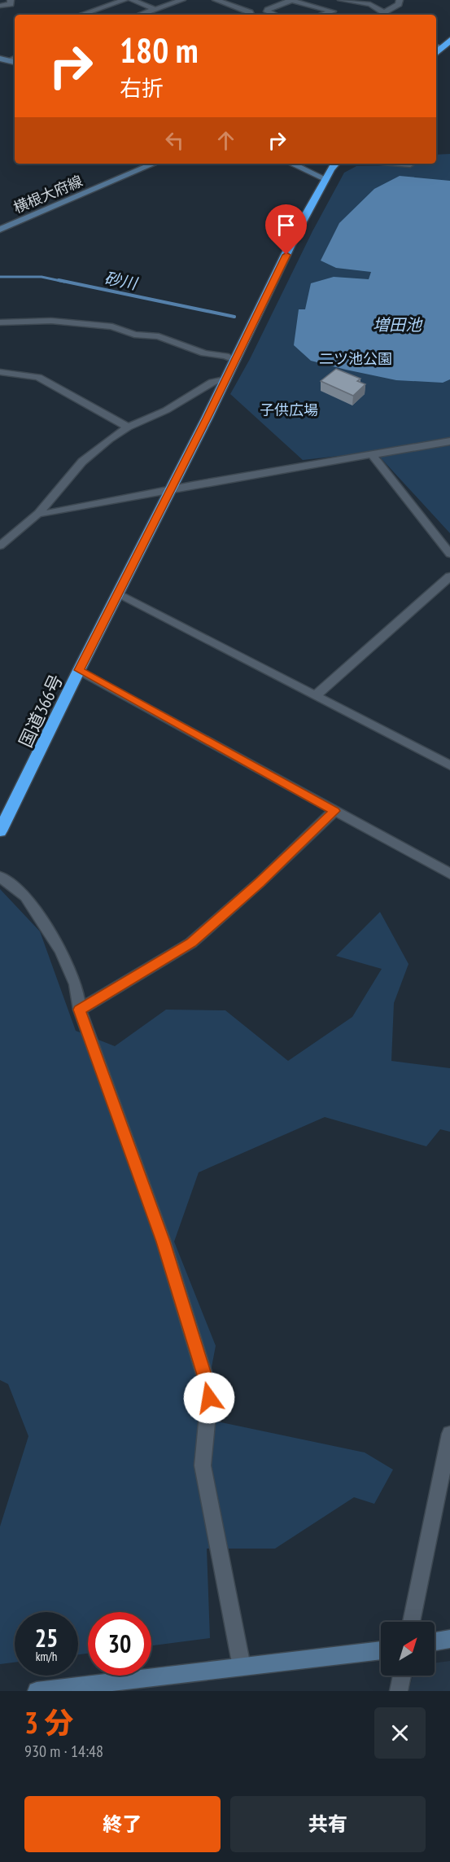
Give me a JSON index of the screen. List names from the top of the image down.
{
  "streets": {
    "highway": ["国道366号"],
    "street": ["横根大府線"]
  },
  "water": ["砂川", "増田池"],
  "parks": ["二ツ池公園", "子供広場"],
  "north": "top right",
  "page": {
    "turn": ["180 m", "右折"],
    "speed": "25 km/h",
    "limit": "30",
    "heading": ["3 分", "930 m · 14:48"],
    "buttons": ["終了", "共有"]
  }
}
